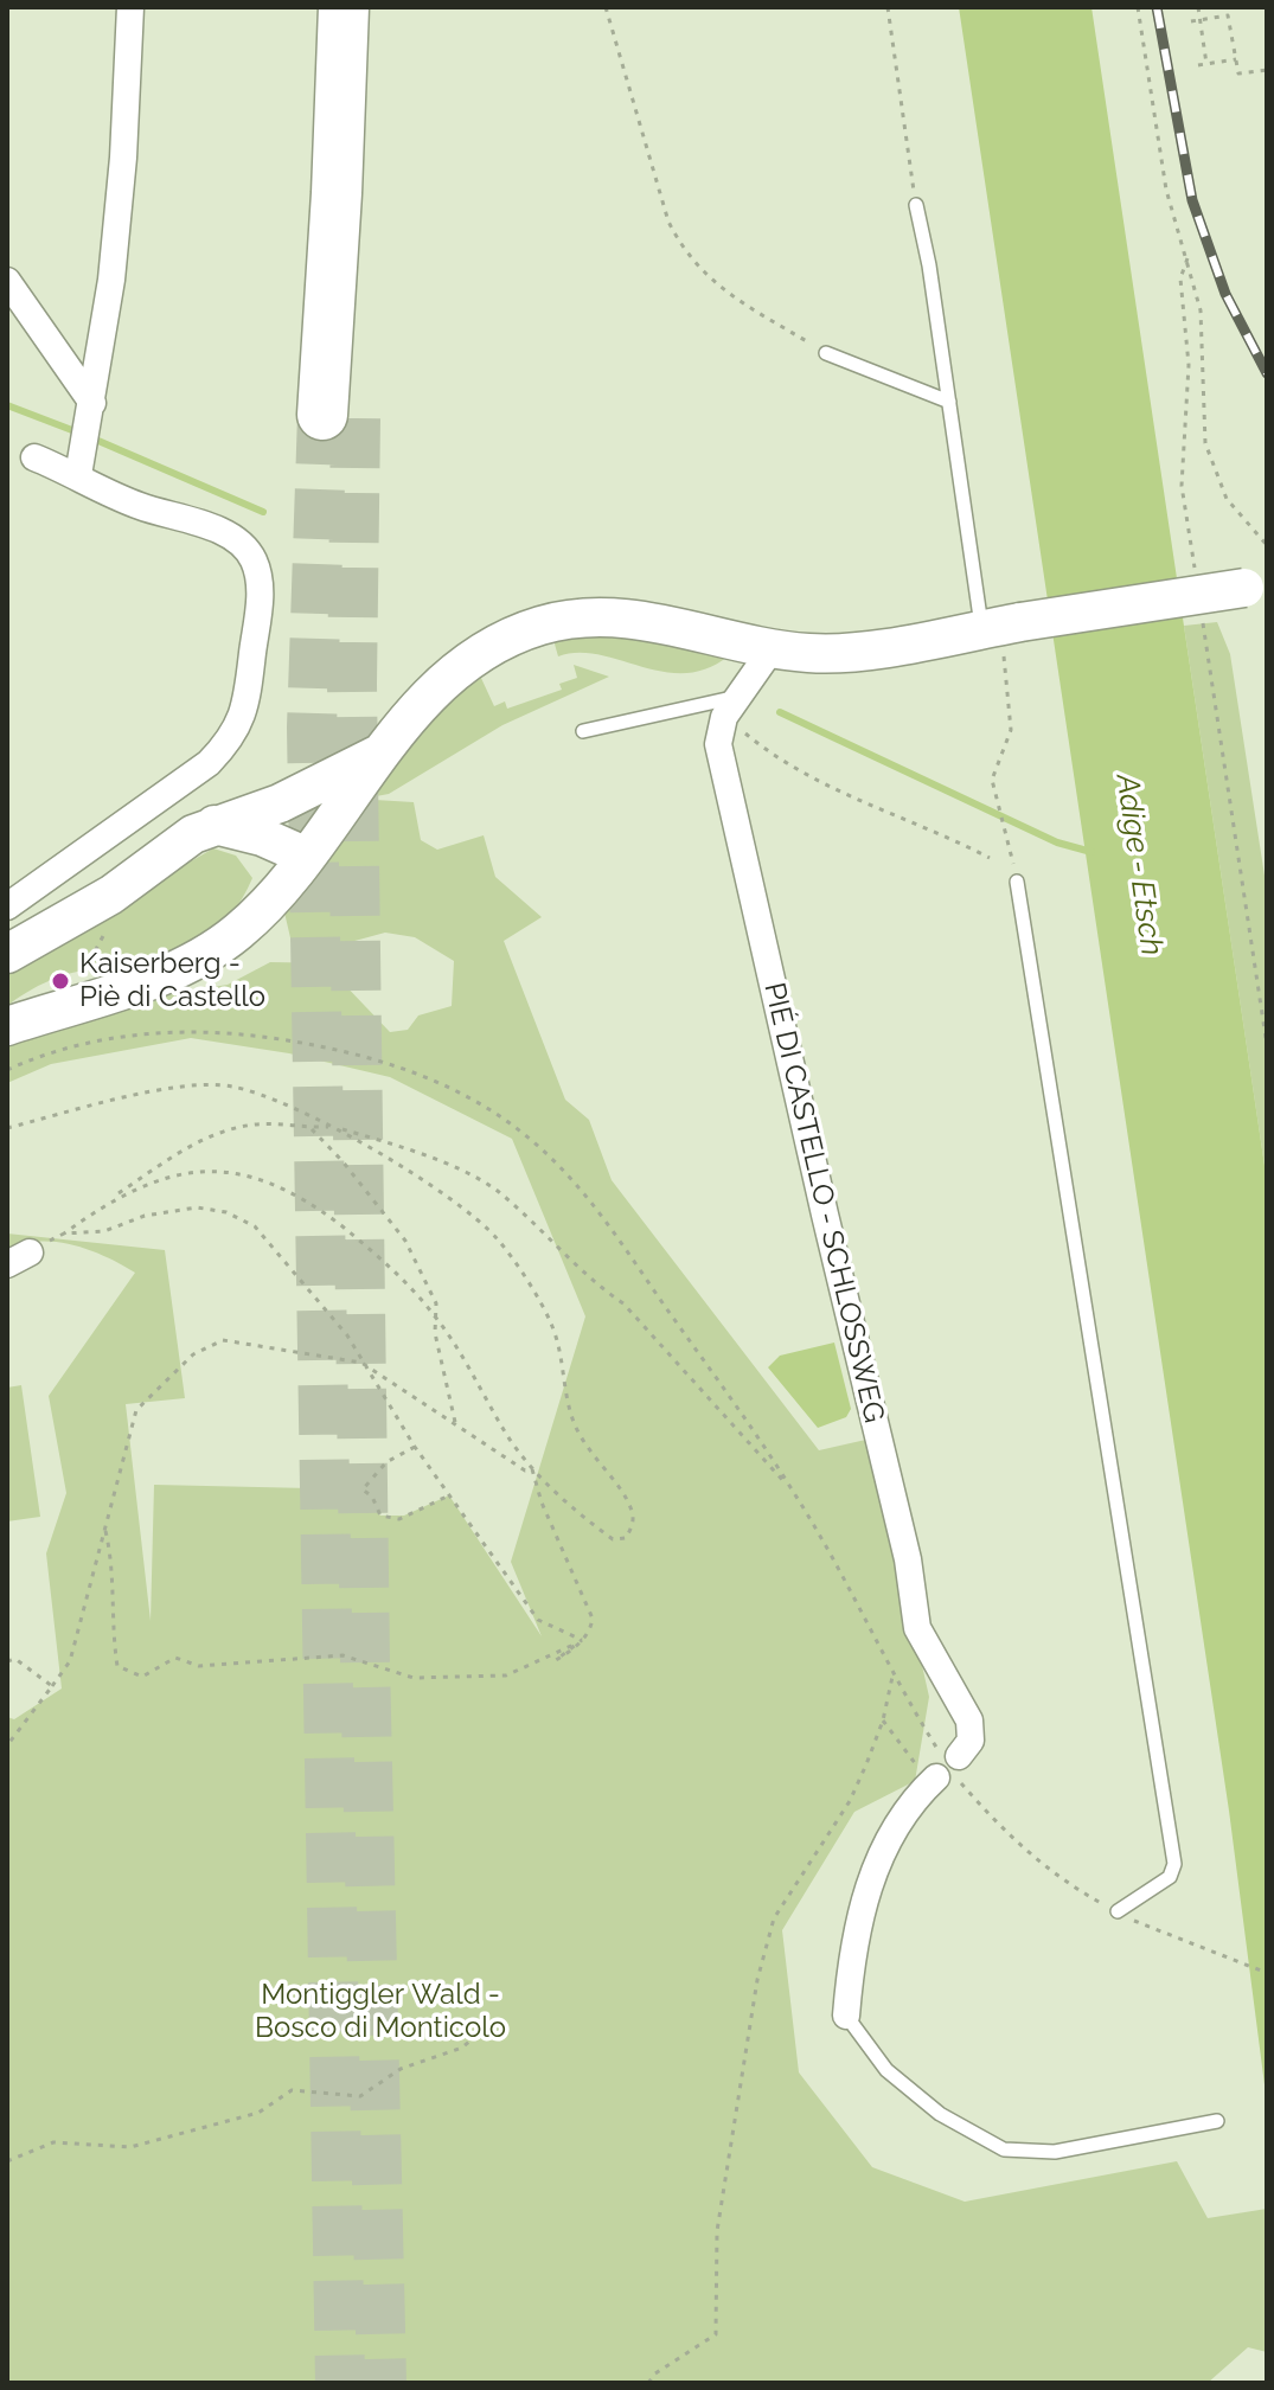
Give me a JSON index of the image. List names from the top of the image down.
{
  "streets": {
    "street": ["PIÉ DI CASTELLO - SCHLOSSWEG"]
  },
  "water": ["Adige - Etsch"],
  "parks": ["Montiggler Wald - Bosco di Monticolo"],
  "places": ["Kaiserberg - Piè di Castello"]
}
